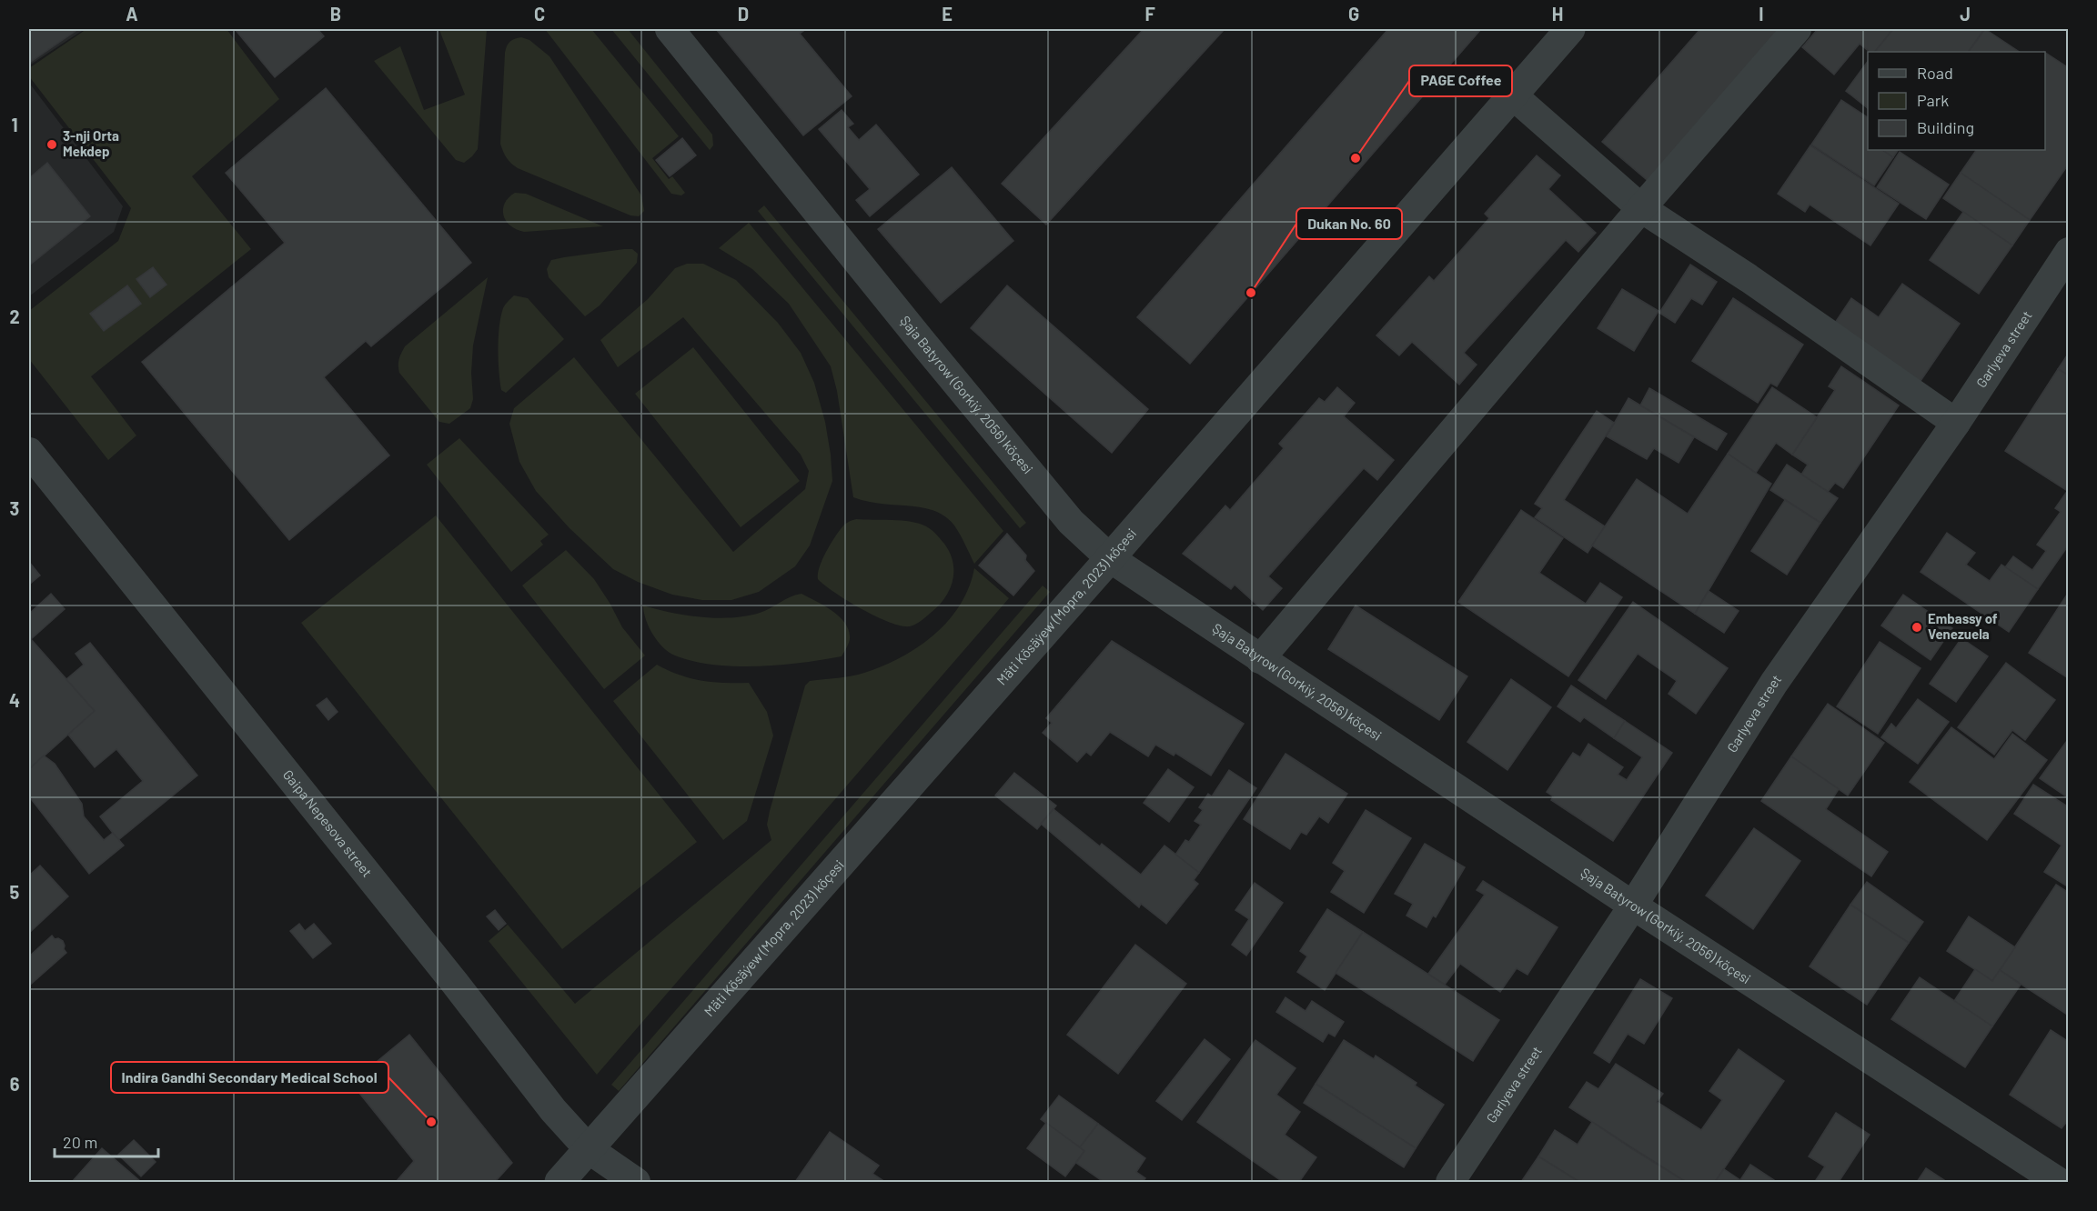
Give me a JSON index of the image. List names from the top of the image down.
{
  "streets": {
    "street": [
      "Garlyeva street",
      "Şaja Batyrow (Gorkiý, 2056) köçesi",
      "Mäti Kösäýew (Mopra, 2023) köçesi",
      "Gaipa Nepesova street"
    ]
  },
  "crossings": [
    ["Garlyeva street", "Şaja Batyrow (Gorkiý, 2056) köçesi"],
    ["Şaja Batyrow (Gorkiý, 2056) köçesi", "Mäti Kösäýew (Mopra, 2023) köçesi"],
    ["Mäti Kösäýew (Mopra, 2023) köçesi", "Gaipa Nepesova street"]
  ],
  "places": [
    "3-nji Orta Mekdep",
    "PAGE Coffee",
    "Dukan No. 60",
    "Embassy of Venezuela",
    "Indira Gandhi Secondary Medical School"
  ],
  "legend": ["Road", "Park", "Building"],
  "scale_bar": "20 m",
  "grid": {
    "columns": [
      "A",
      "B",
      "C",
      "D",
      "E",
      "F",
      "G",
      "H",
      "I",
      "J"
    ],
    "rows": [
      "1",
      "2",
      "3",
      "4",
      "5",
      "6"
    ]
  }
}
